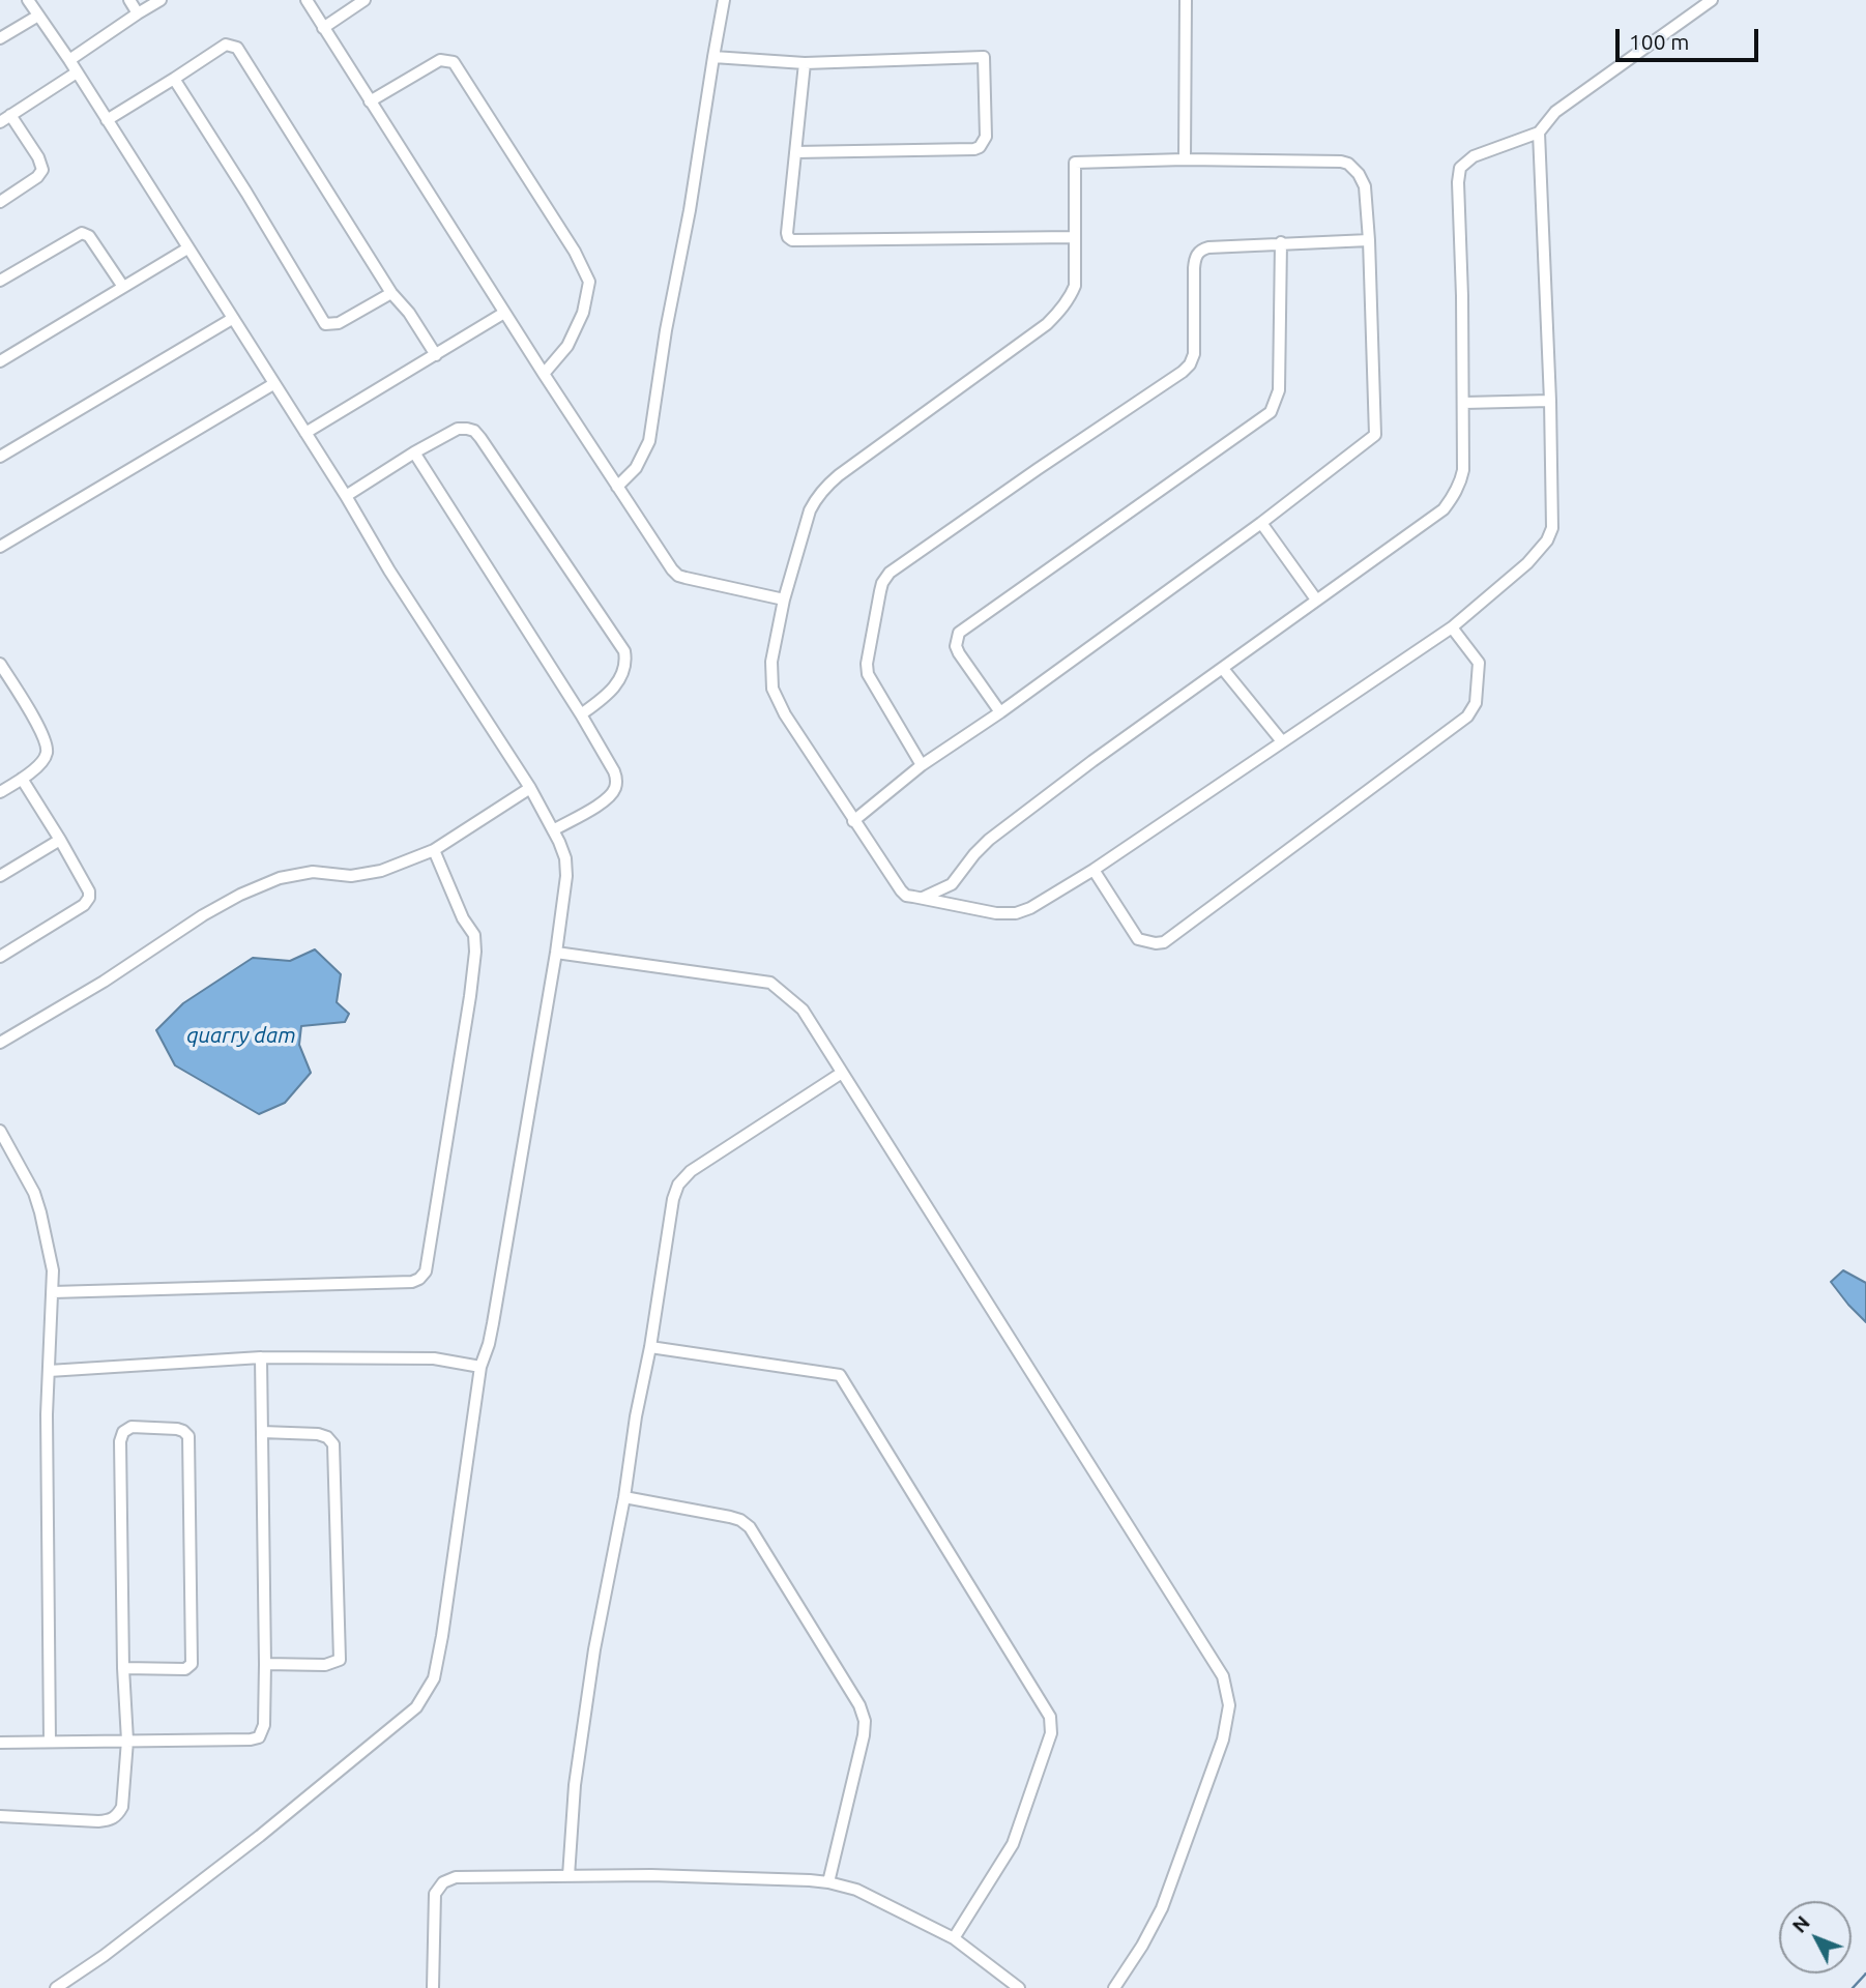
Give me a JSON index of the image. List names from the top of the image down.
{
  "water": ["quarry dam"],
  "scale_bar": "100 m",
  "north": "top left"
}
